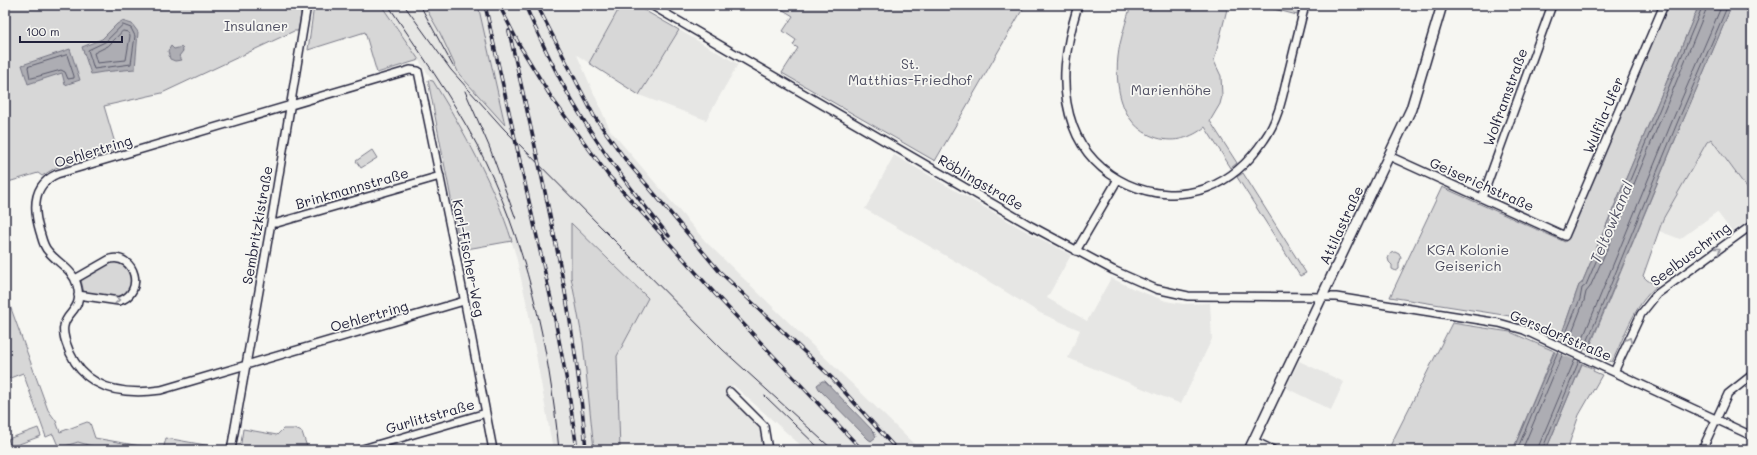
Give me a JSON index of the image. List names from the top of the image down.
{
  "streets": {
    "main road": ["Attilastraße"],
    "street": [
      "Wolframstraße",
      "Wulfila-Ufer",
      "Oehlertring",
      "Röblingstraße",
      "Geiserichstraße",
      "Brinkmannstraße",
      "Sembritzkistraße",
      "Seelbuschring",
      "Karl-Fischer-Weg",
      "Gersdorfstraße",
      "Gurlittstraße"
    ]
  },
  "crossings": [
    ["Wolframstraße", "Geiserichstraße"],
    ["Wulfila-Ufer", "Geiserichstraße"],
    ["Oehlertring", "Sembritzkistraße"],
    ["Oehlertring", "Karl-Fischer-Weg"],
    ["Röblingstraße", "Attilastraße"],
    ["Röblingstraße", "Gersdorfstraße"],
    ["Geiserichstraße", "Attilastraße"],
    ["Brinkmannstraße", "Sembritzkistraße"],
    ["Brinkmannstraße", "Karl-Fischer-Weg"],
    ["Attilastraße", "Gersdorfstraße"],
    ["Seelbuschring", "Gersdorfstraße"],
    ["Karl-Fischer-Weg", "Gurlittstraße"]
  ],
  "one_way": ["Seelbuschring"],
  "water": ["Teltowkanal"],
  "parks": [
    "Insulaner",
    "St. Matthias-Friedhof",
    "Marienhöhe",
    "KGA Kolonie Geiserich"
  ],
  "scale_bar": "100 m"
}
